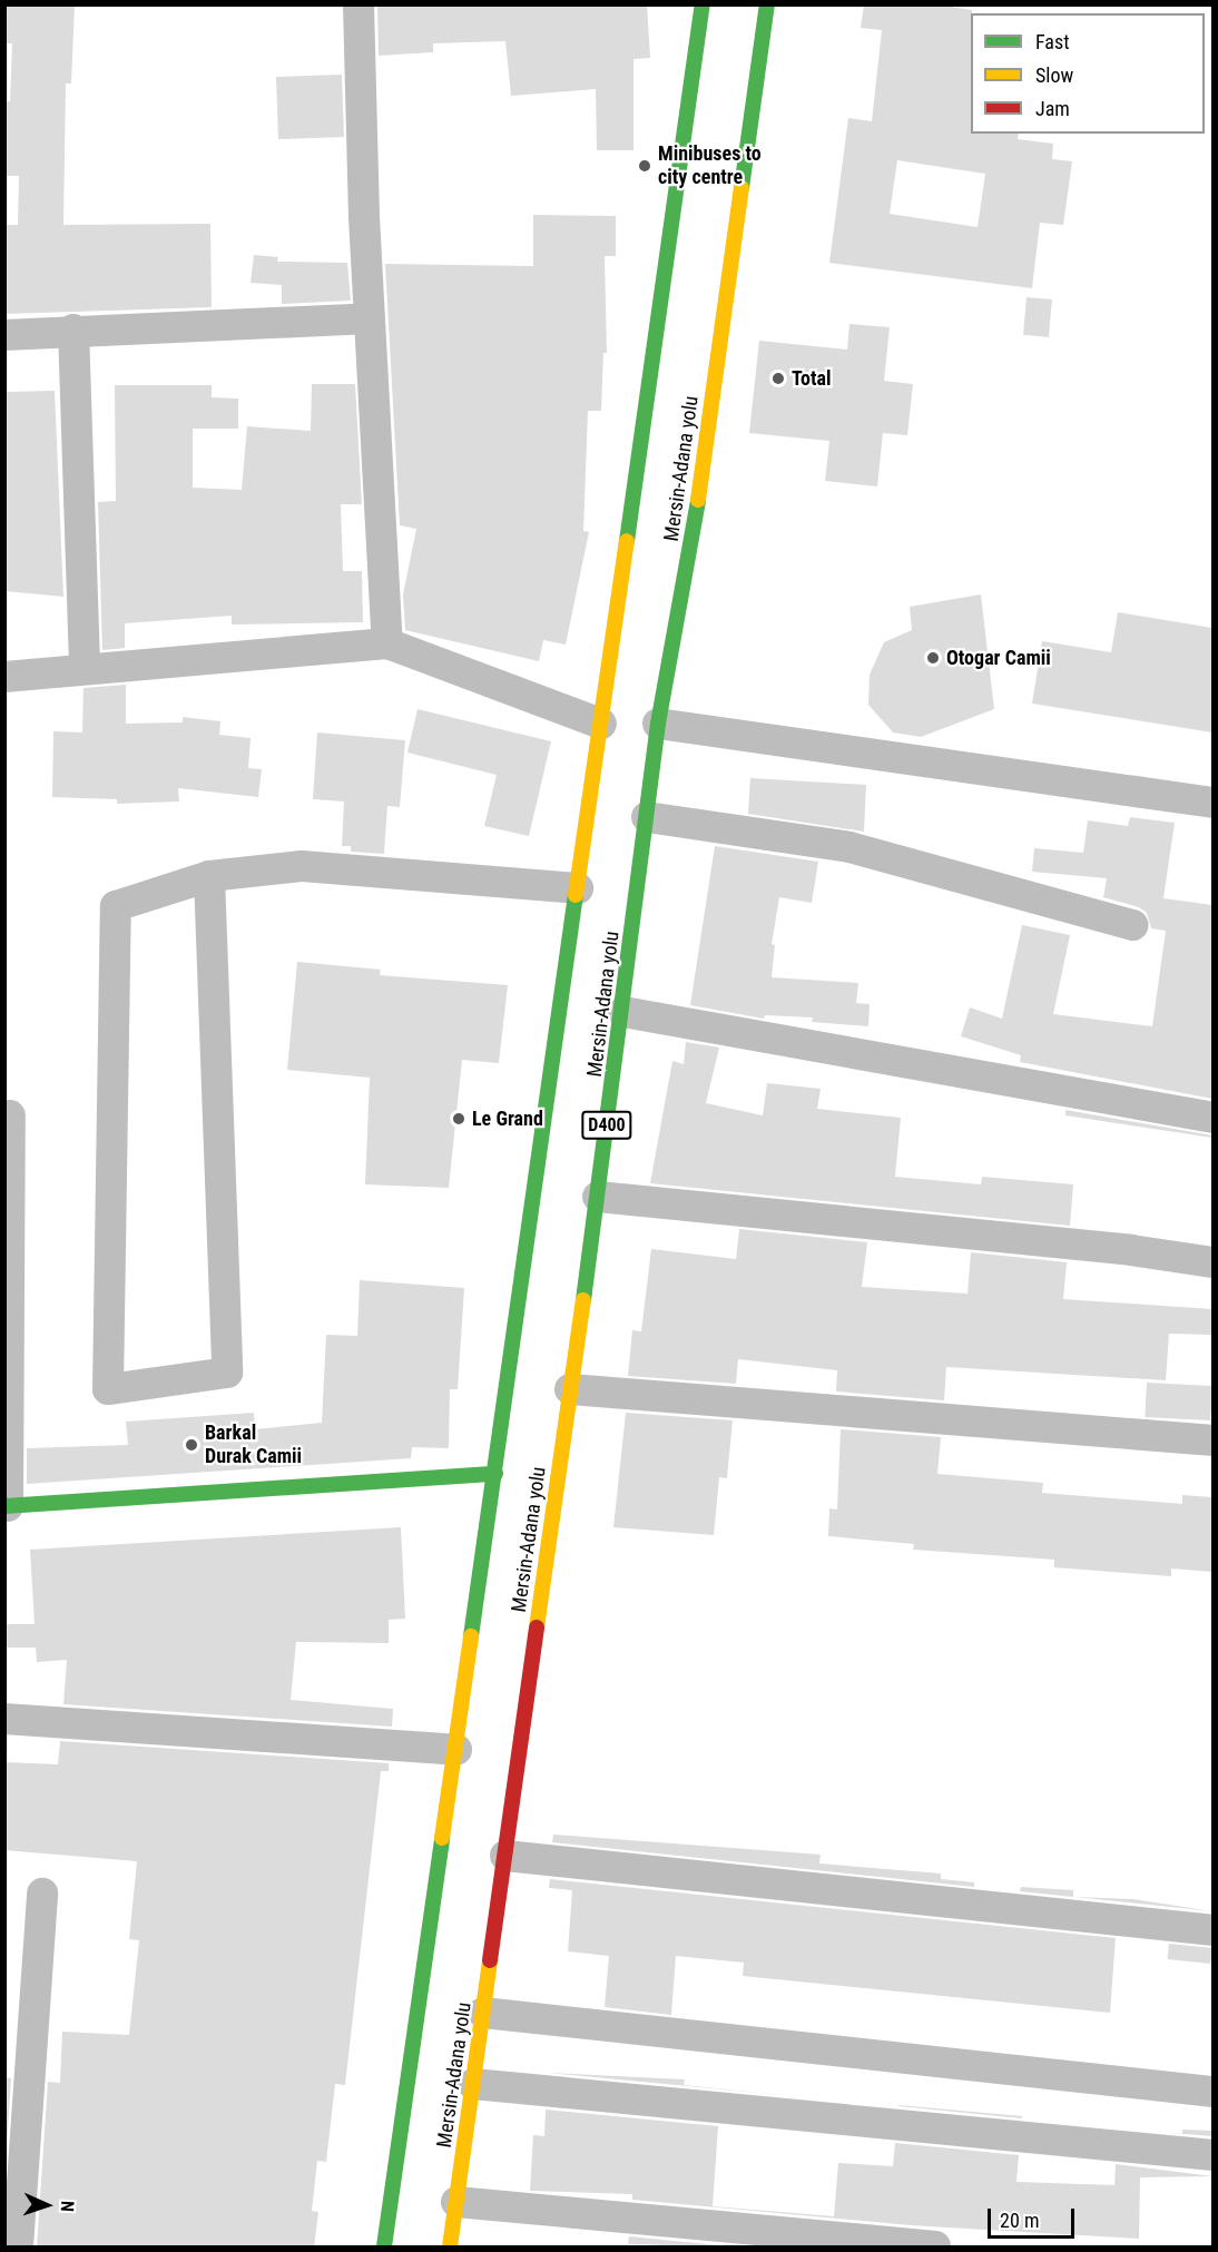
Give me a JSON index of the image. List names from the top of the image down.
{
  "streets": {
    "main road": ["Mersin-Adana yolu", "D400"]
  },
  "places": [
    "Minibuses to city centre",
    "Total",
    "Otogar Camii",
    "Le Grand",
    "Barkal Durak Camii"
  ],
  "legend": ["Fast", "Slow", "Jam"],
  "scale_bar": "20 m",
  "north": "right"
}
